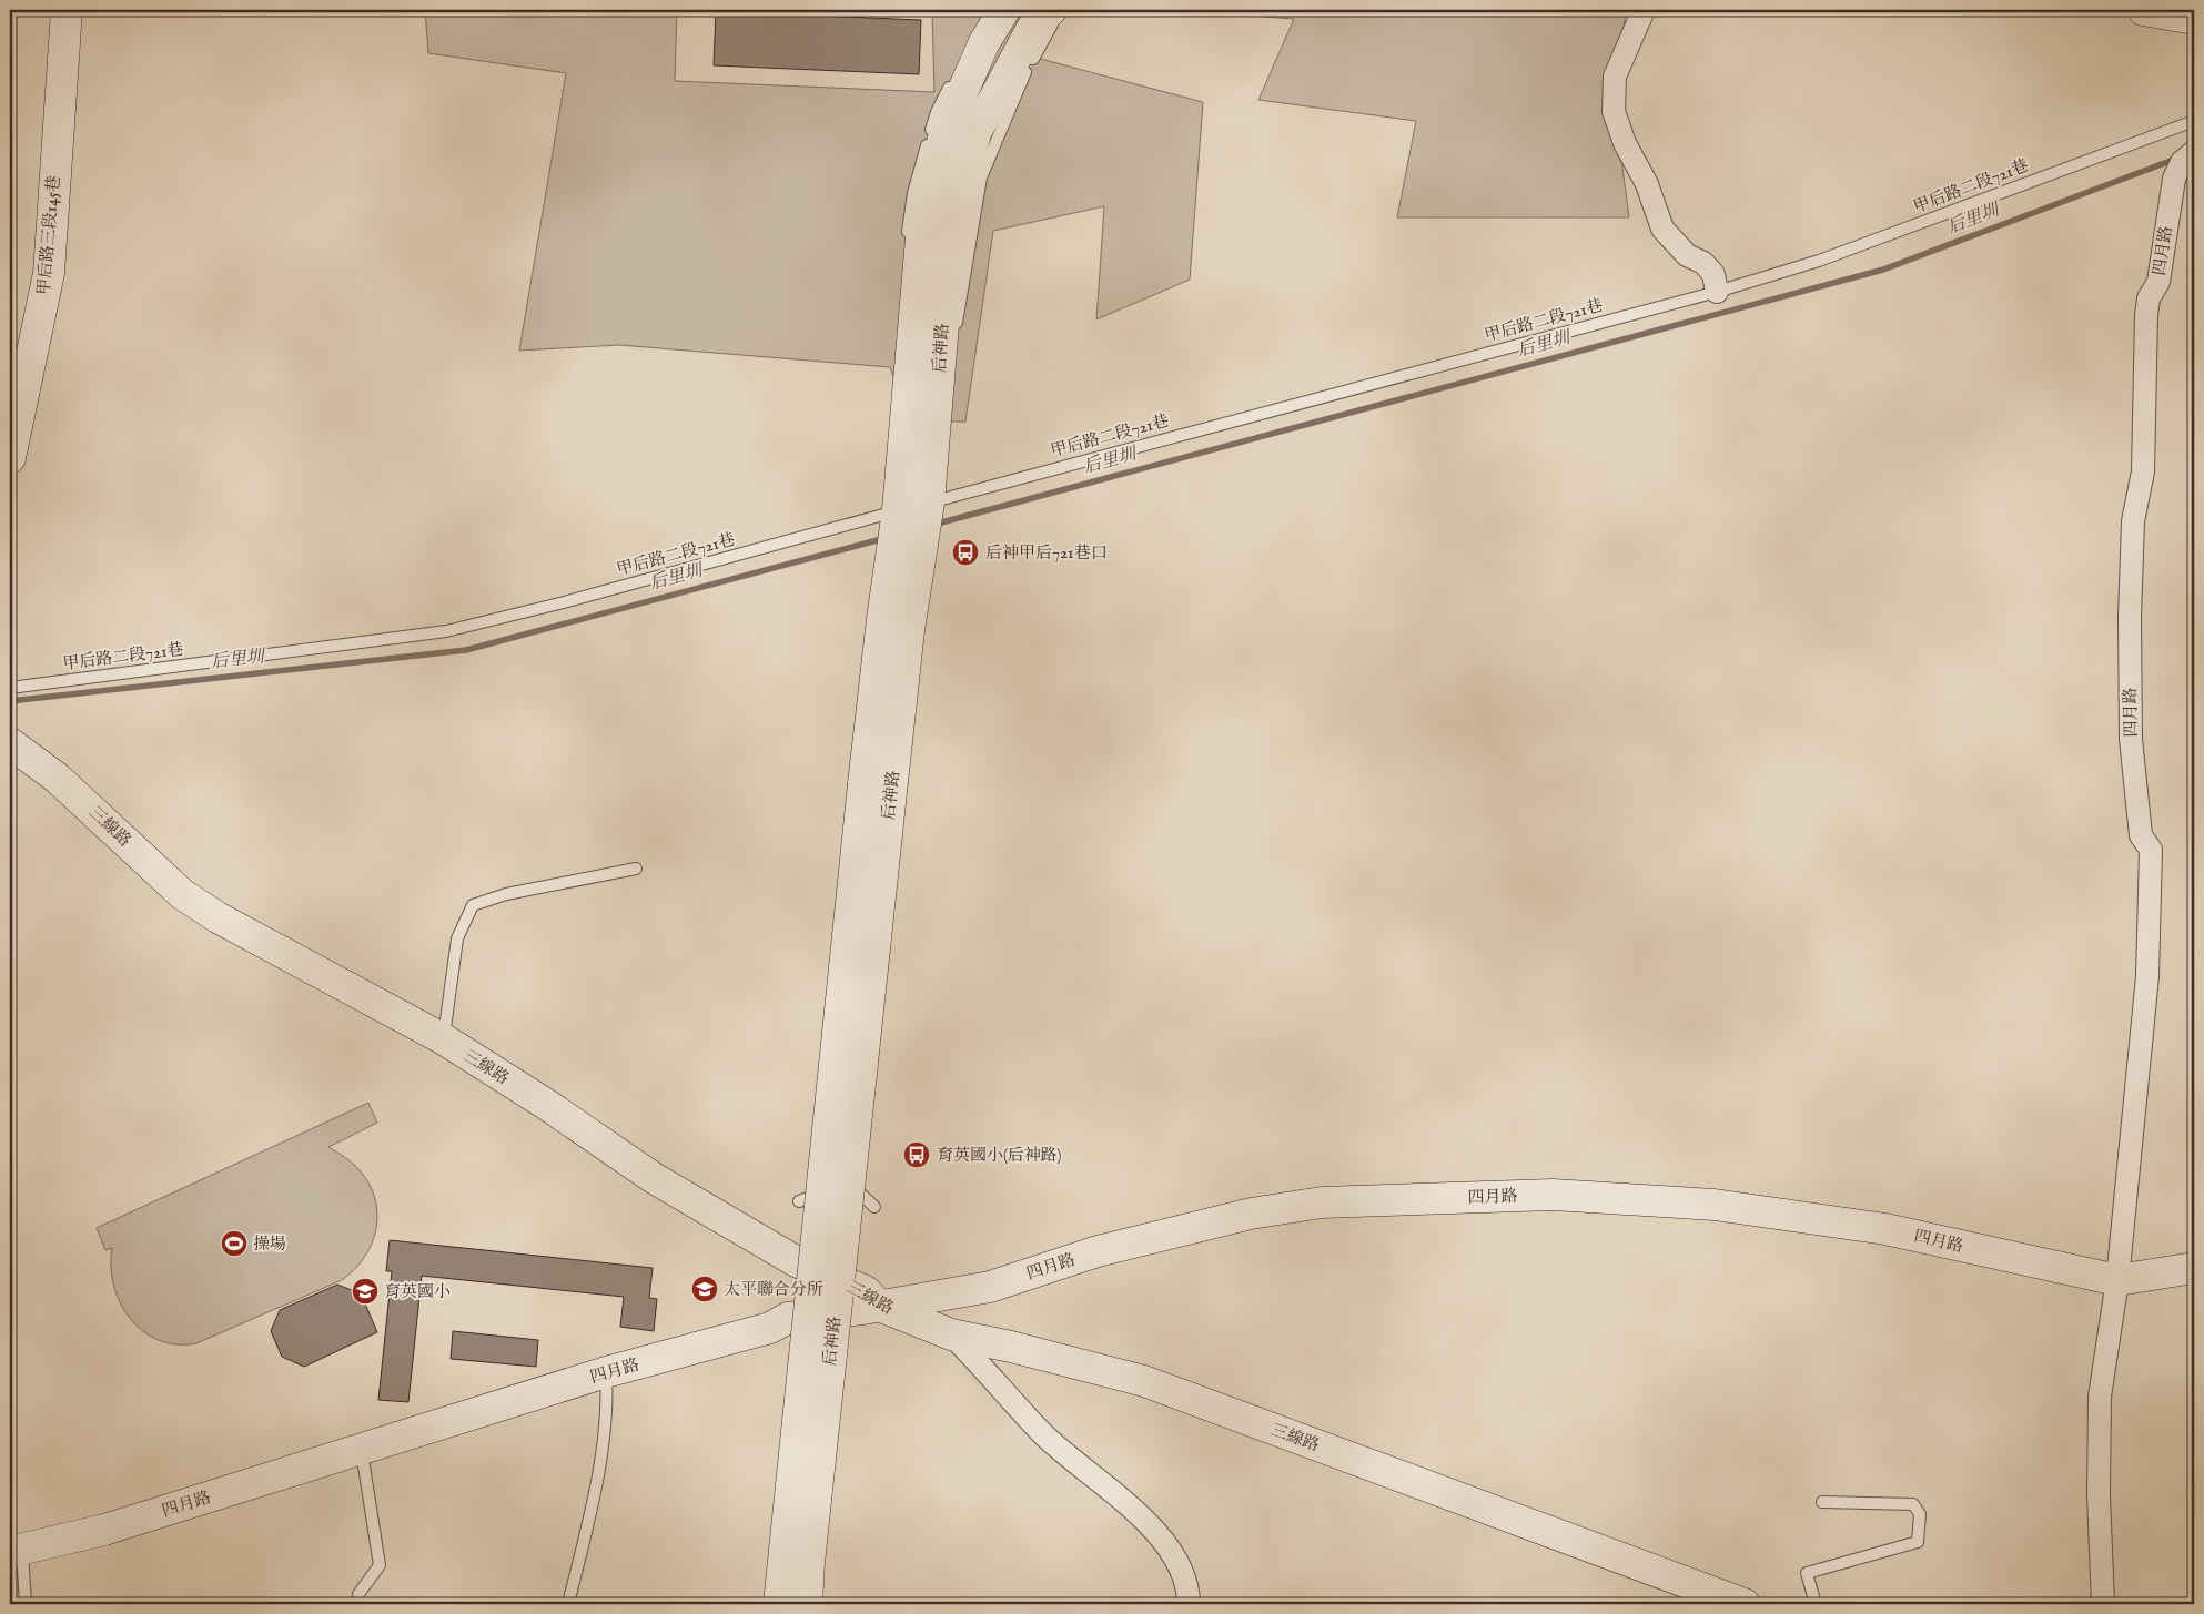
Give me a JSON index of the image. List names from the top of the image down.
{
  "streets": {
    "street": [
      "甲后路三段145巷",
      "四月路",
      "后神路",
      "三線路"
    ],
    "lane": ["甲后路二段721巷"]
  },
  "crossings": [
    ["甲后路二段721巷", "后神路"],
    ["四月路", "三線路"]
  ],
  "water": ["后里圳"],
  "places": {
    "bus stop": ["后神甲后721巷口", "育英國小(后神路)"],
    "sports": ["操場"],
    "school or university": ["太平聯合分所", "育英國小"]
  }
}
